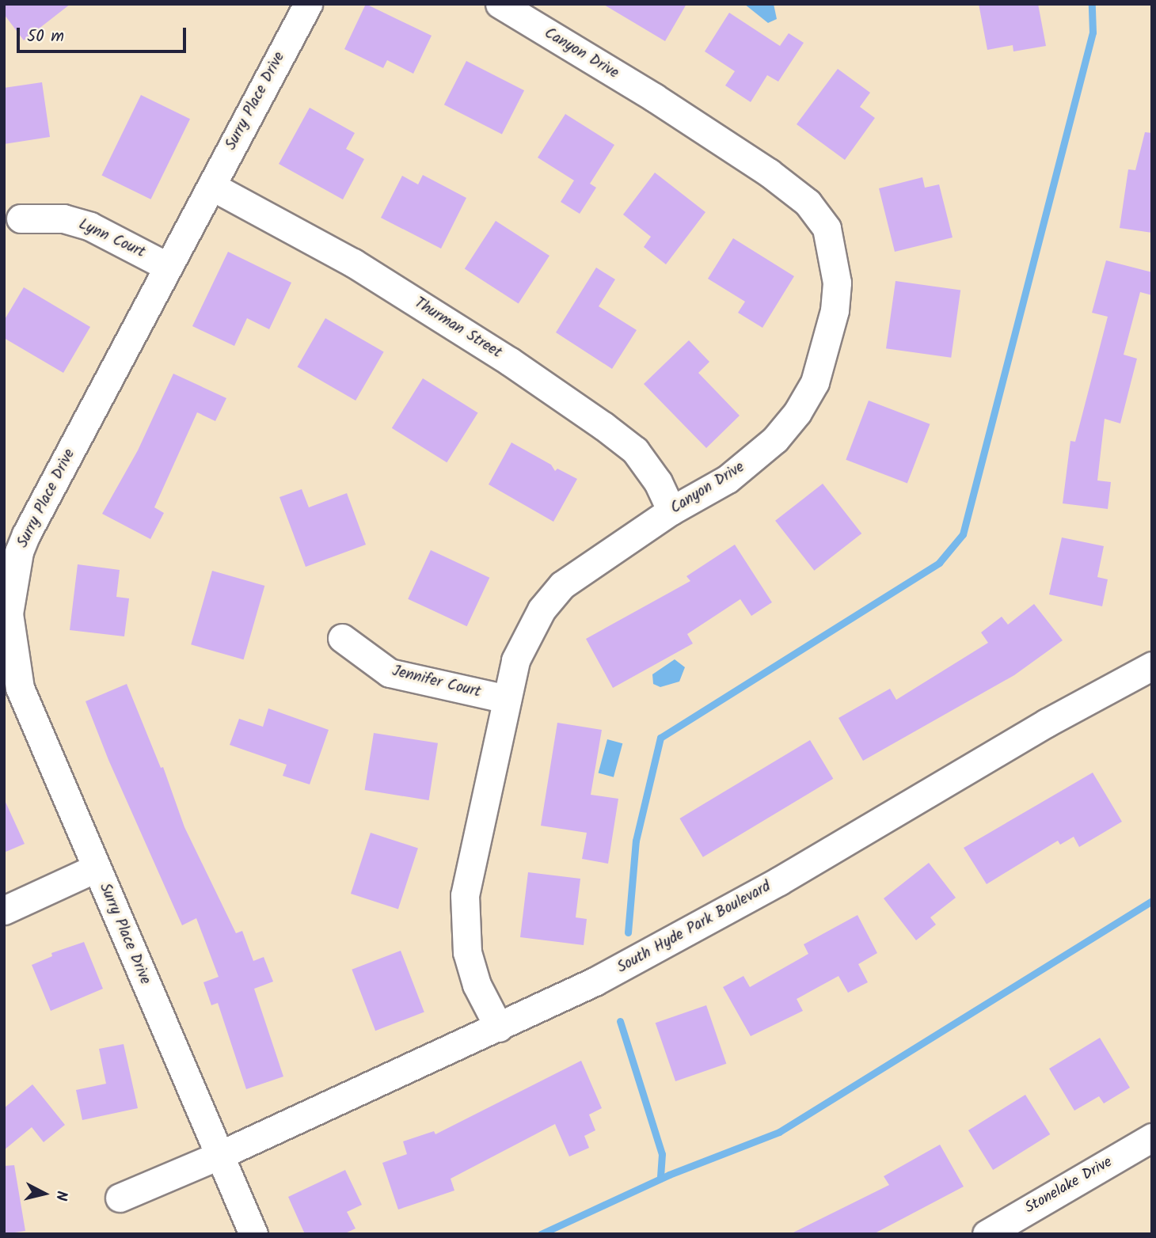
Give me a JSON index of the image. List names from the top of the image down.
{
  "streets": {
    "street": [
      "Canyon Drive",
      "Surry Place Drive",
      "Lynn Court",
      "Thurman Street",
      "Jennifer Court",
      "South Hyde Park Boulevard",
      "Stonelake Drive"
    ]
  },
  "crossings": [
    ["Canyon Drive", "Thurman Street"],
    ["Canyon Drive", "Jennifer Court"],
    ["Canyon Drive", "South Hyde Park Boulevard"],
    ["Surry Place Drive", "Lynn Court"],
    ["Surry Place Drive", "Thurman Street"],
    ["Surry Place Drive", "South Hyde Park Boulevard"]
  ],
  "scale_bar": "50 m",
  "north": "right"
}
